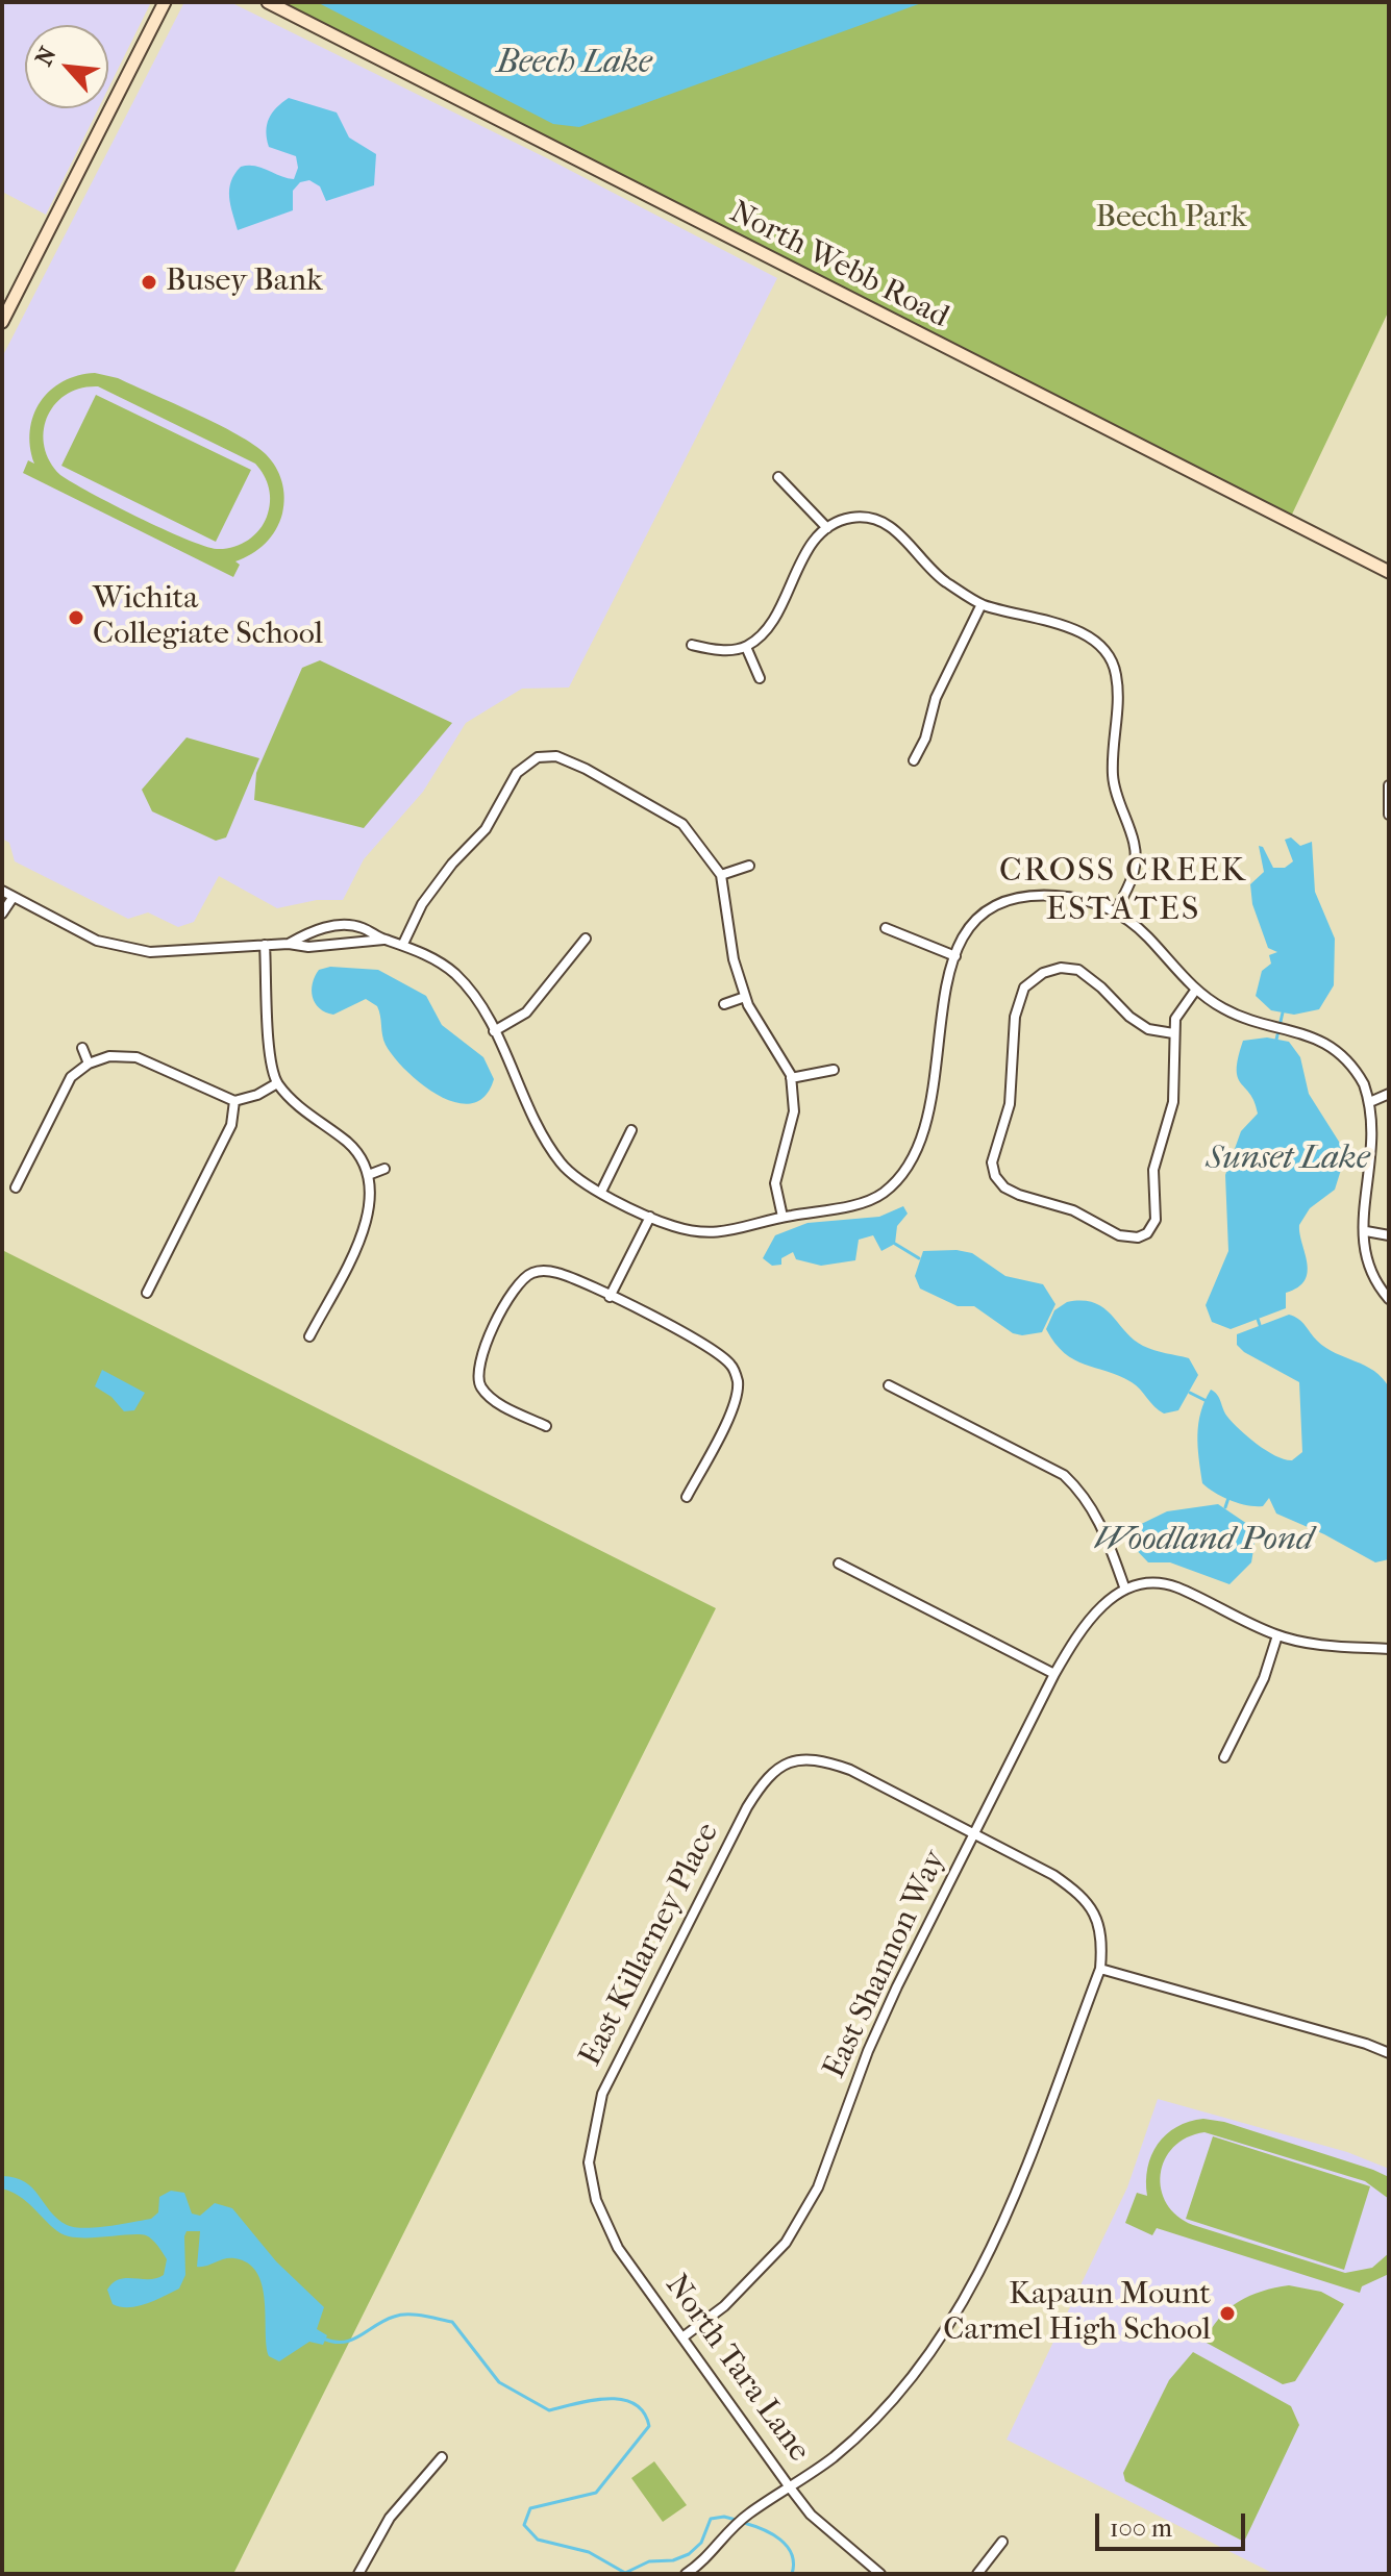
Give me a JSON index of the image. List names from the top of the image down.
{
  "streets": {
    "main road": ["North Webb Road"],
    "street": ["East Killarney Place", "East Shannon Way", "North Tara Lane"]
  },
  "crossings": [
    ["East Killarney Place", "East Shannon Way"],
    ["East Killarney Place", "North Tara Lane"],
    ["East Shannon Way", "North Tara Lane"]
  ],
  "districts": ["CROSS CREEK ESTATES"],
  "water": ["Beech Lake", "Sunset Lake", "Woodland Pond"],
  "parks": ["Beech Park"],
  "places": ["Busey Bank", "Wichita Collegiate School", "Kapaun Mount Carmel High School"],
  "scale_bar": "100 m",
  "north": "top left"
}
